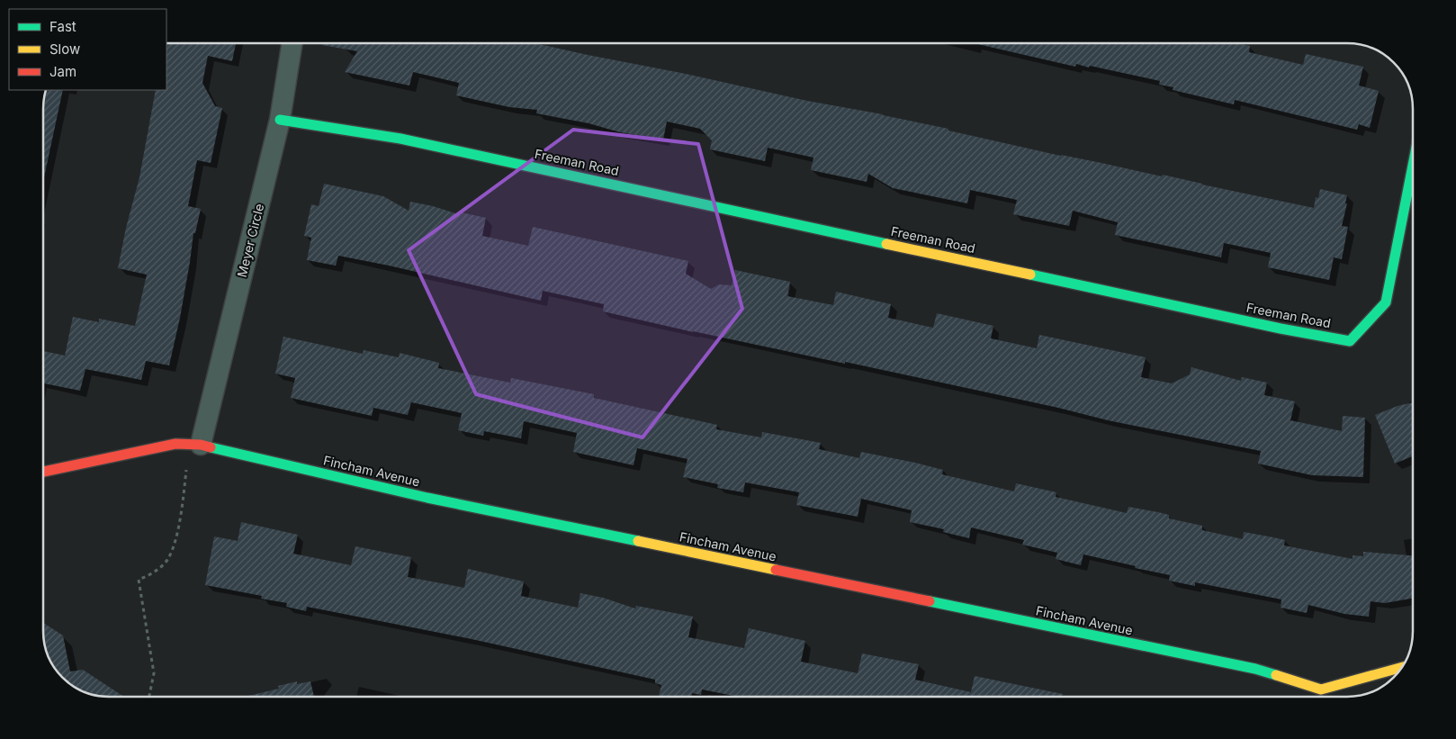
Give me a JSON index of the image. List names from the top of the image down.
{
  "streets": {
    "street": ["Freeman Road", "Meyer Circle", "Fincham Avenue"]
  },
  "crossings": [
    ["Freeman Road", "Meyer Circle"],
    ["Meyer Circle", "Fincham Avenue"]
  ],
  "legend": ["Fast", "Slow", "Jam"]
}
